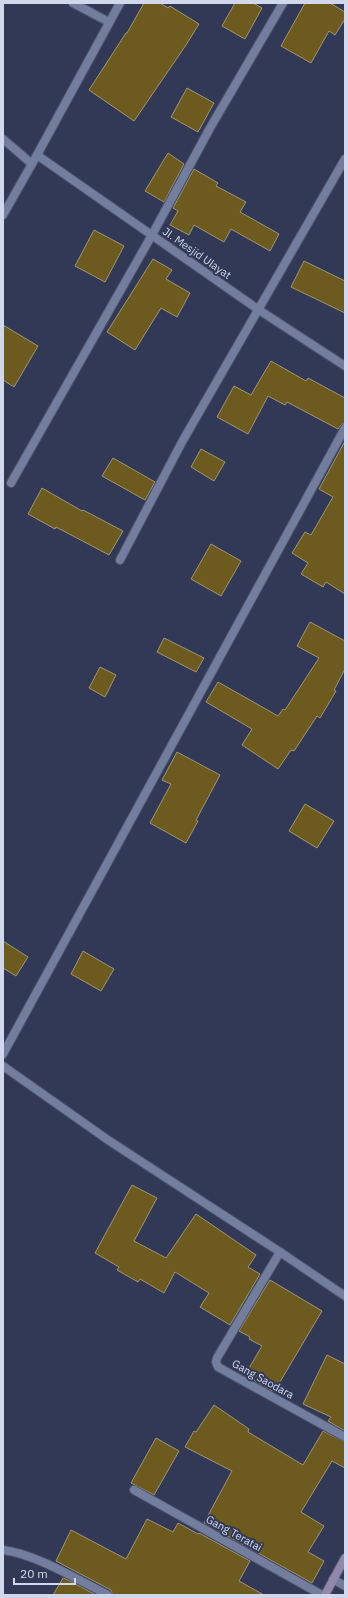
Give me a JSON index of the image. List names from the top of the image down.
{
  "streets": {
    "street": ["Jl. Mesjid Ulayat", "Gang Saodara", "Gang Teratai"]
  },
  "scale_bar": "20 m"
}
